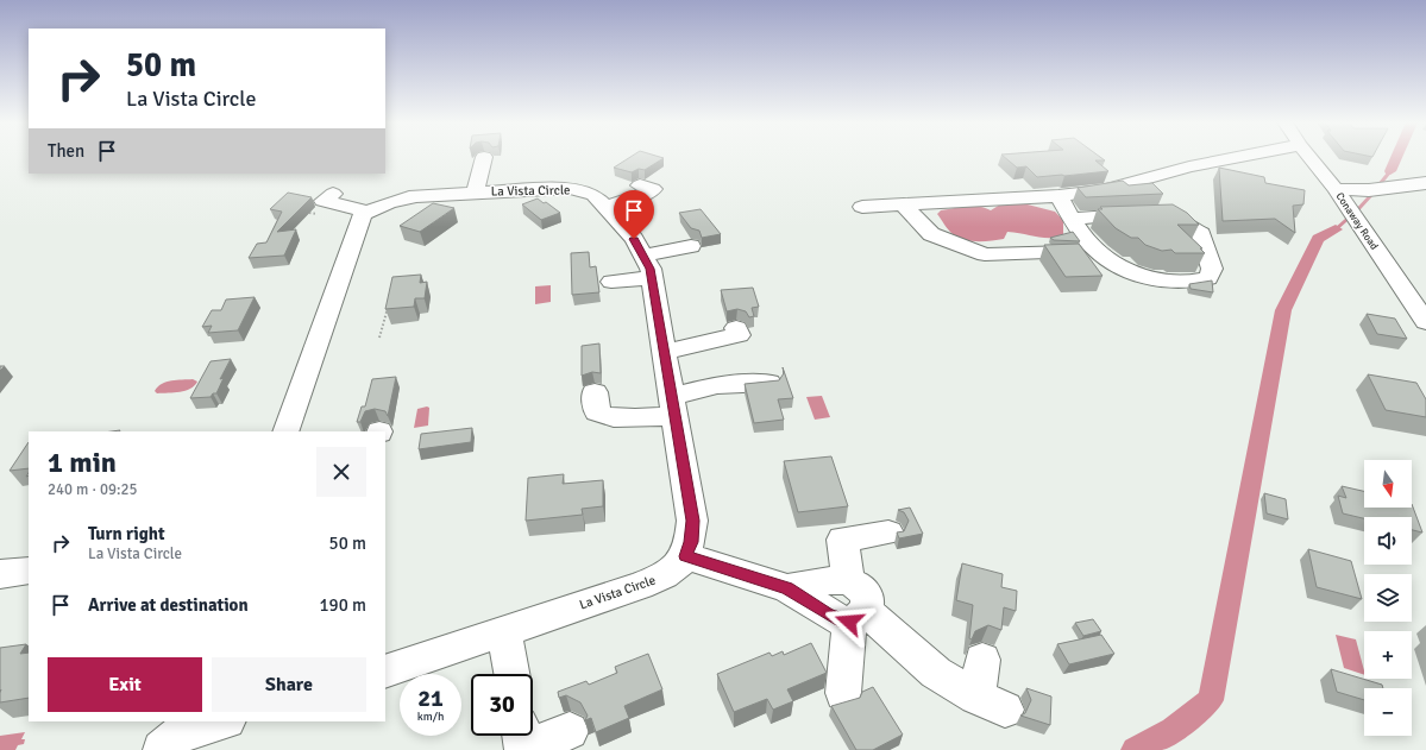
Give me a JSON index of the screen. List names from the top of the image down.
{
  "streets": {
    "street": ["La Vista Circle", "Conaway Road"]
  },
  "north": "bottom",
  "page": {
    "turn": ["50 m", "La Vista Circle"],
    "then": "Then",
    "heading": ["1 min", "240 m · 09:25"],
    "map_buttons": ["+", "−"],
    "list": [
      {
        "name": "Turn right",
        "note": "La Vista Circle",
        "value": "50 m"
      },
      {
        "name": "Arrive at destination",
        "value": "190 m"
      }
    ],
    "buttons": ["Exit", "Share"],
    "speed": "21 km/h",
    "limit": "30"
  }
}
